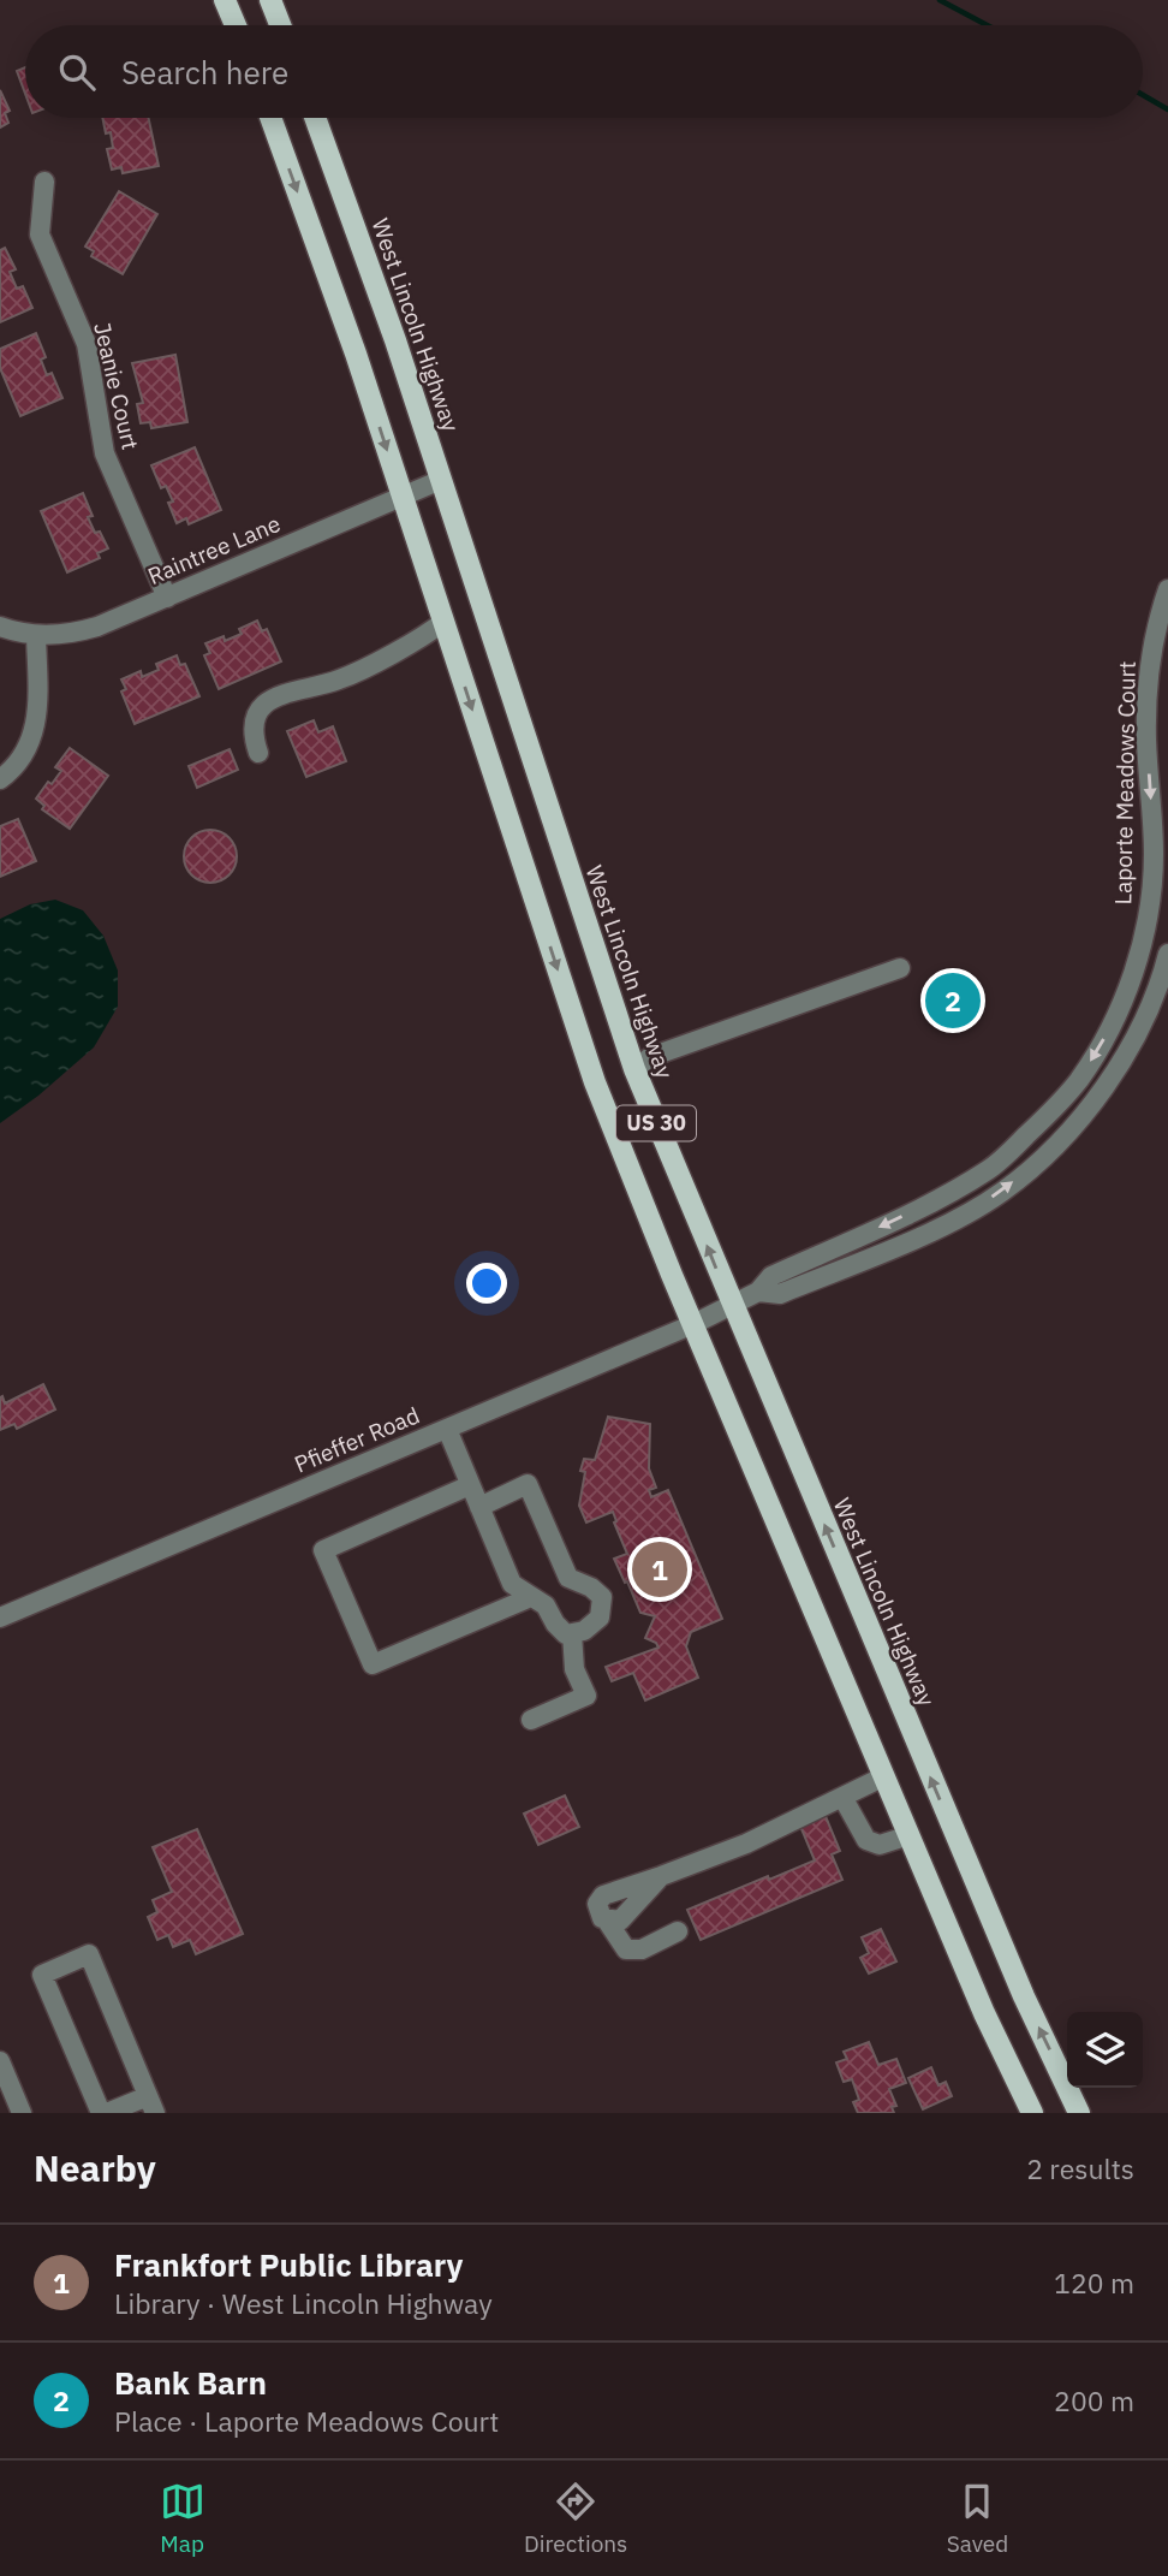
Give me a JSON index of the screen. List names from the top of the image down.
{
  "streets": {
    "main road": ["West Lincoln Highway", "US 30"],
    "street": [
      "Jeanie Court",
      "Raintree Lane",
      "Laporte Meadows Court",
      "Pfieffer Road"
    ]
  },
  "crossings": [
    ["West Lincoln Highway", "Raintree Lane"],
    ["West Lincoln Highway", "Laporte Meadows Court"],
    ["West Lincoln Highway", "Pfieffer Road"],
    ["Jeanie Court", "Raintree Lane"],
    ["Raintree Lane", "US 30"],
    ["Laporte Meadows Court", "Pfieffer Road"],
    ["US 30", "Pfieffer Road"]
  ],
  "page": {
    "search": "Search here",
    "pins": ["2", "1"],
    "heading": ["Nearby", "2 results"],
    "list": [
      {
        "mark": "1",
        "name": "Frankfort Public Library",
        "note": "Library · West Lincoln Highway",
        "value": "120 m"
      },
      {
        "mark": "2",
        "name": "Bank Barn",
        "note": "Place · Laporte Meadows Court",
        "value": "200 m"
      }
    ],
    "nav": ["Map", "Directions", "Saved"]
  }
}
